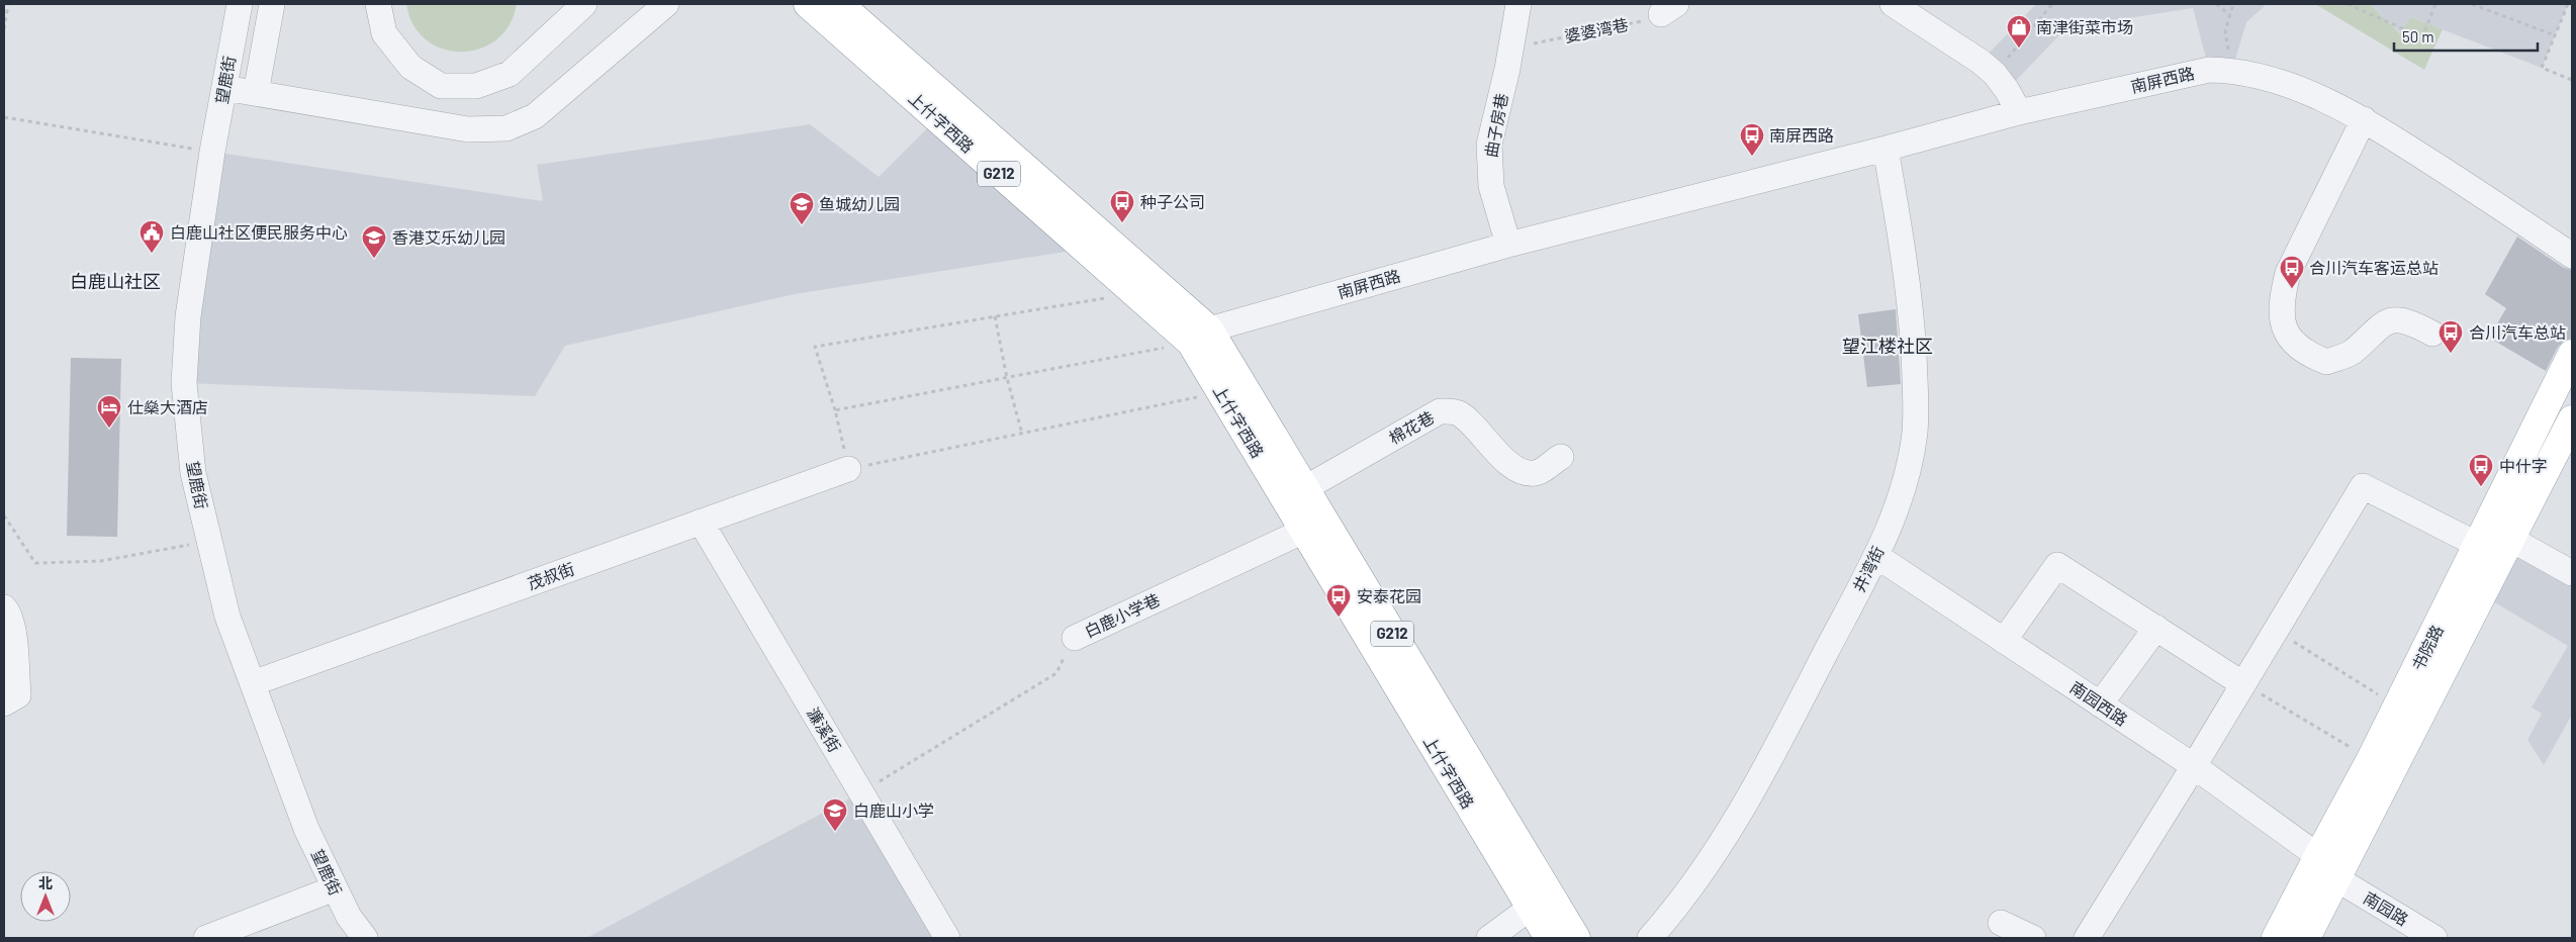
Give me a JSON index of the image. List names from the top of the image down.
{
  "streets": {
    "main road": ["上什字西路", "G212", "书院路"],
    "street": [
      "望鹿街",
      "南屏西路",
      "曲子房巷",
      "棉花巷",
      "井湾街",
      "茂叔街",
      "白鹿小学巷",
      "南园西路",
      "濂溪街",
      "南园路"
    ],
    "path": ["婆婆湾巷"]
  },
  "crossings": [
    ["婆婆湾巷", "曲子房巷"],
    ["望鹿街", "茂叔街"],
    ["南屏西路", "上什字西路"],
    ["南屏西路", "曲子房巷"],
    ["南屏西路", "井湾街"],
    ["上什字西路", "棉花巷"],
    ["上什字西路", "白鹿小学巷"],
    ["井湾街", "南园西路"],
    ["茂叔街", "濂溪街"],
    ["白鹿小学巷", "濂溪街"],
    ["书院路", "南园西路"],
    ["书院路", "南园路"]
  ],
  "districts": ["白鹿山社区", "望江楼社区"],
  "places": {
    "shop": ["南津街菜市场"],
    "bus stop": [
      "南屏西路",
      "种子公司",
      "合川汽车客运总站",
      "合川汽车总站",
      "中什字",
      "安泰花园"
    ],
    "school or university": ["鱼城幼儿园", "香港艾乐幼儿园", "白鹿山小学"],
    "public building": ["白鹿山社区便民服务中心"],
    "hotel": ["仕燊大酒店"]
  },
  "scale_bar": "50 m",
  "north": "top"
}
